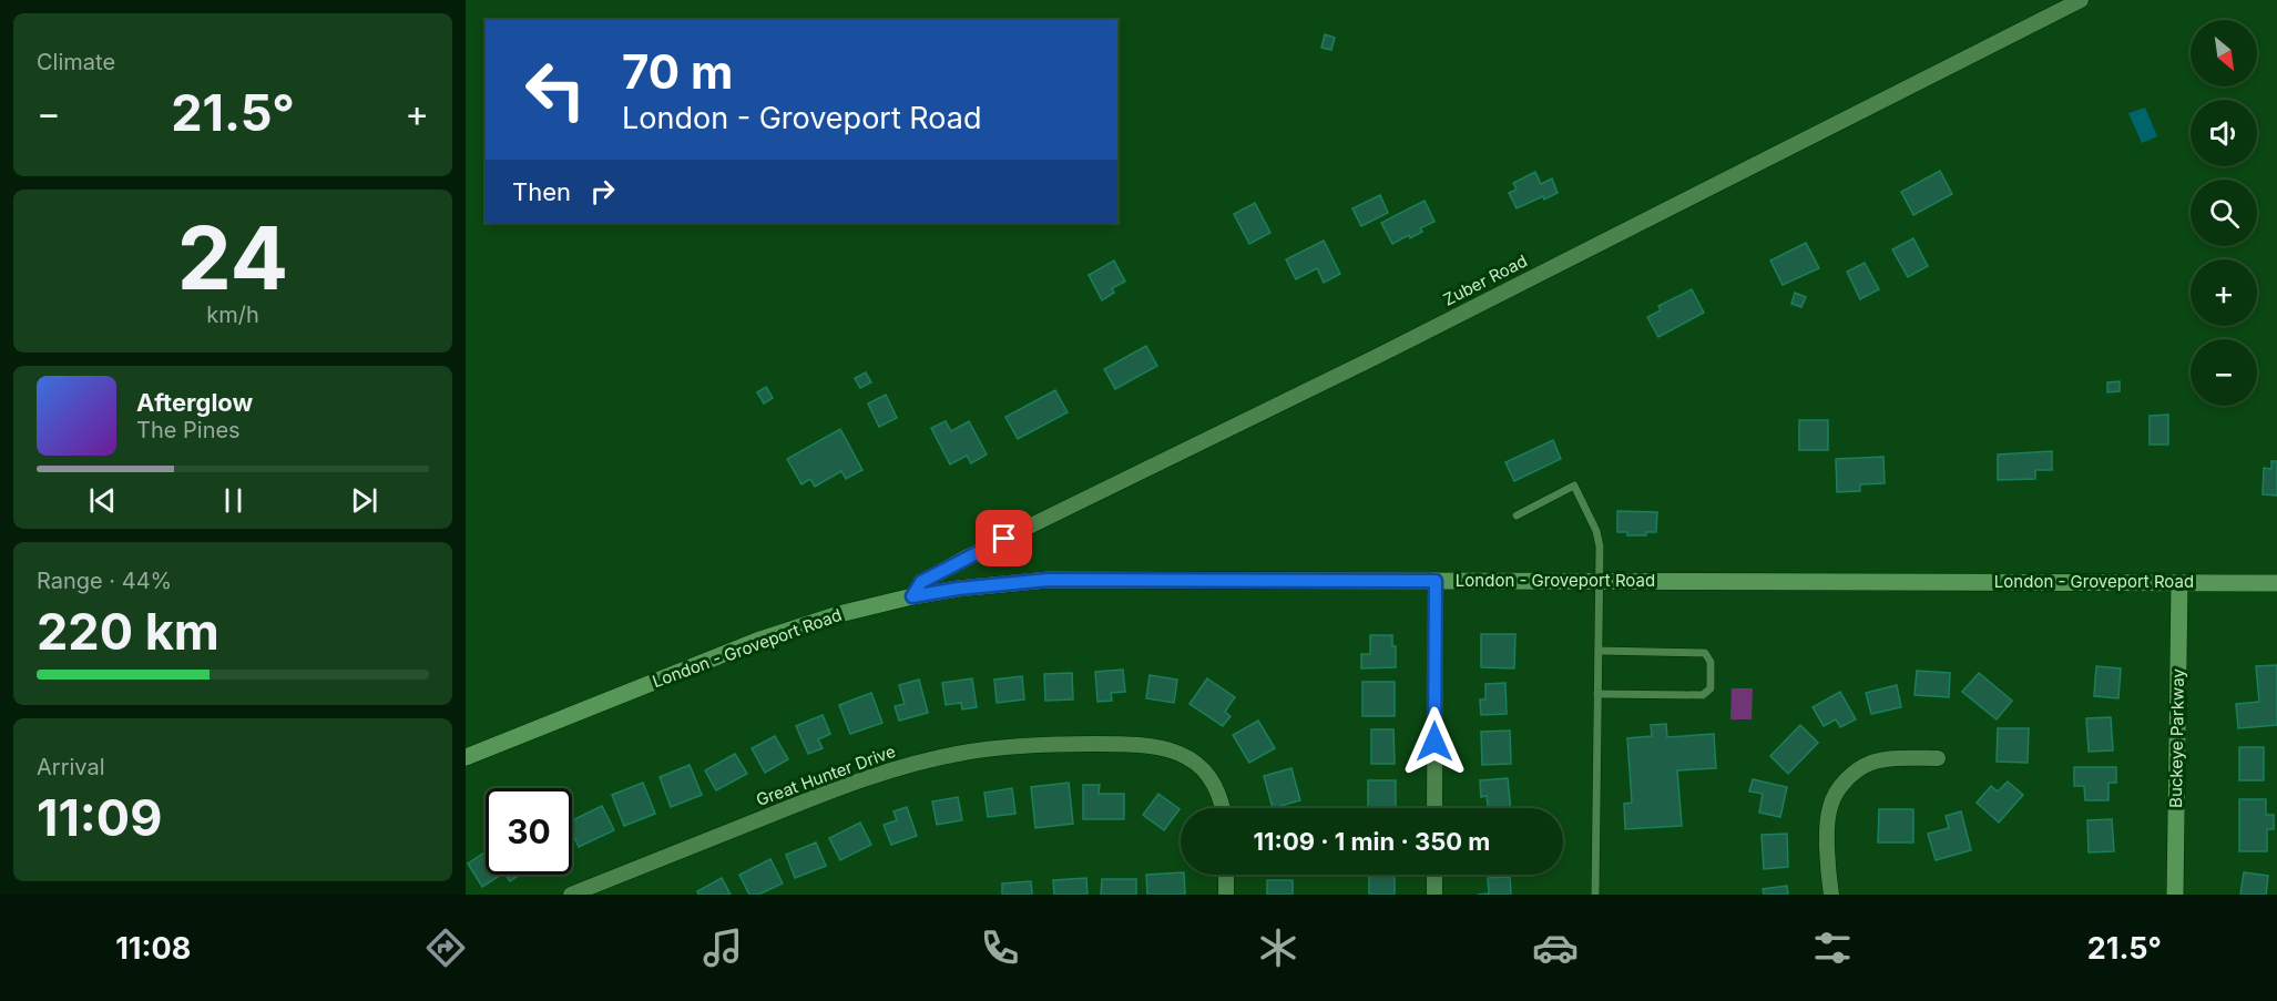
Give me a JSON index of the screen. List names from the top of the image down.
{
  "streets": {
    "main road": ["London - Groveport Road", "Buckeye Parkway"],
    "street": ["Zuber Road", "Great Hunter Drive"]
  },
  "crossings": [
    ["Zuber Road", "London - Groveport Road"],
    ["London - Groveport Road", "Buckeye Parkway"]
  ],
  "north": "bottom right",
  "page": {
    "tile": [
      "Climate",
      ["24", "km/h"],
      ["Range · 44%", "220 km"],
      ["Arrival", "11:09"]
    ],
    "map_buttons": ["+", "−"],
    "turn": ["70 m", "London - Groveport Road"],
    "heat": ["−", "21.5°", "+"],
    "then": "Then",
    "song": ["Afterglow", "The Pines"],
    "limit": "30",
    "trip": "11:09 · 1 min · 350 m",
    "tabs": ["11:08", "21.5°"]
  }
}
